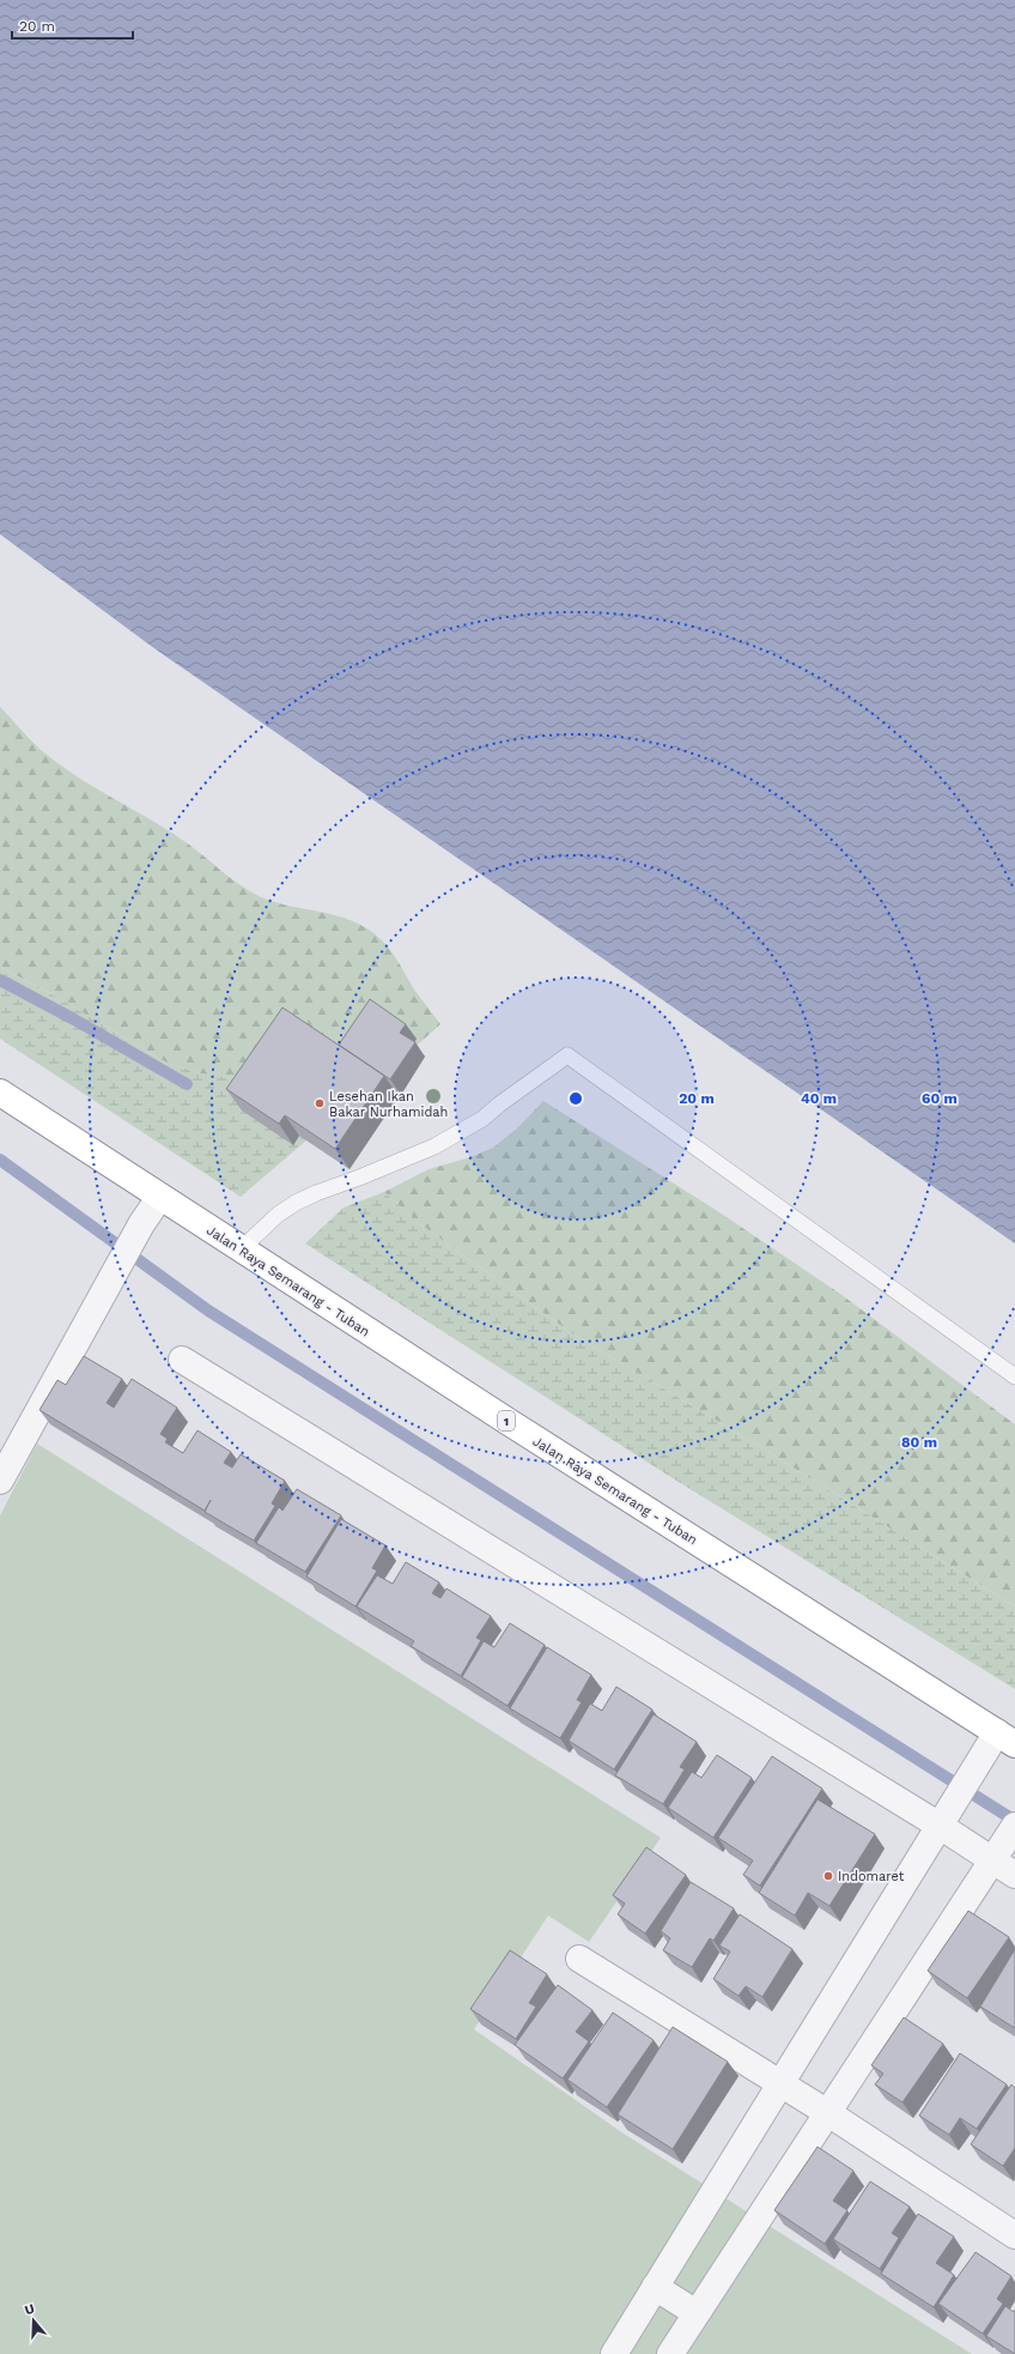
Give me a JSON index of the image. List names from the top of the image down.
{
  "streets": {
    "highway": ["Jalan Raya Semarang - Tuban", "1"]
  },
  "places": ["Lesehan Ikan Bakar Nurhamidah", "Indomaret"],
  "scale_bar": "20 m",
  "north": "top",
  "rings": [
    "20 m",
    "40 m",
    "60 m",
    "80 m"
  ]
}
